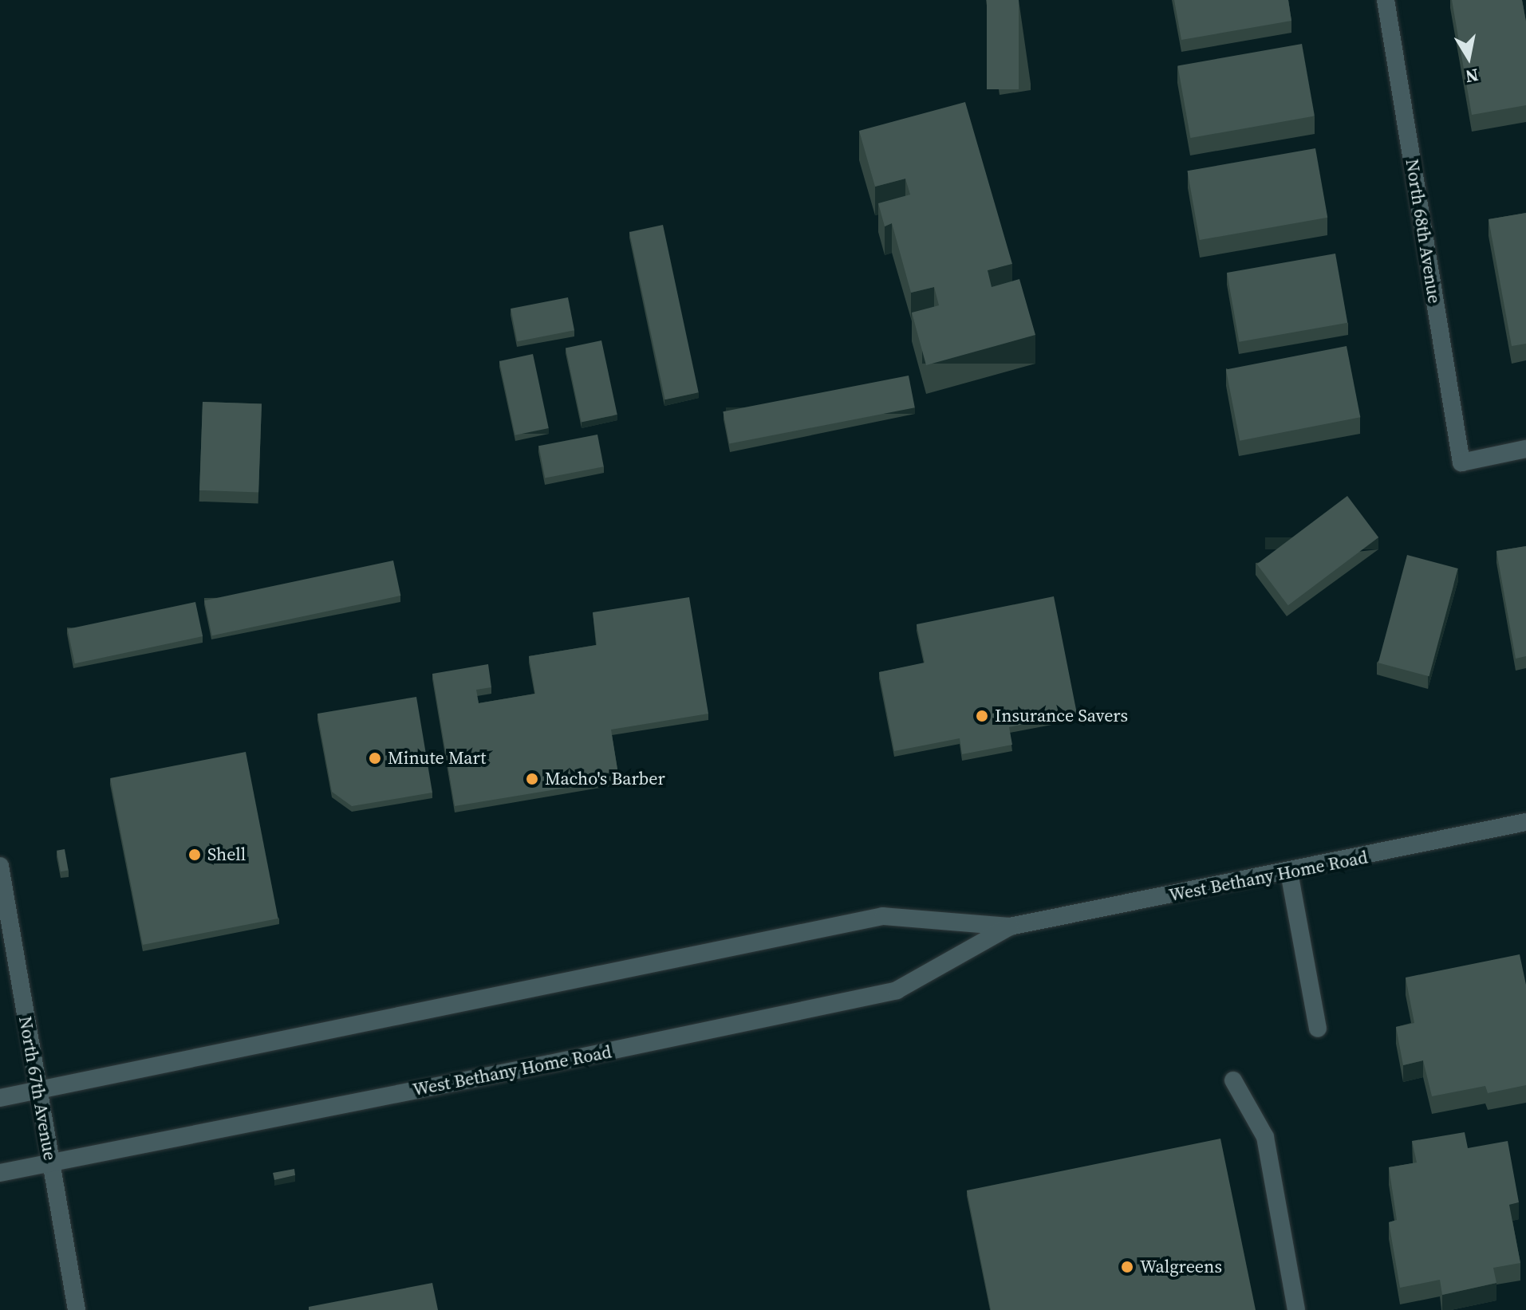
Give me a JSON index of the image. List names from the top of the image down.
{
  "streets": {
    "main road": ["North 68th Avenue", "West Bethany Home Road", "North 67th Avenue"]
  },
  "crossings": [
    ["West Bethany Home Road", "North 67th Avenue"]
  ],
  "places": [
    "Insurance Savers",
    "Minute Mart",
    "Macho's Barber",
    "Shell",
    "Walgreens"
  ],
  "north": "bottom"
}
